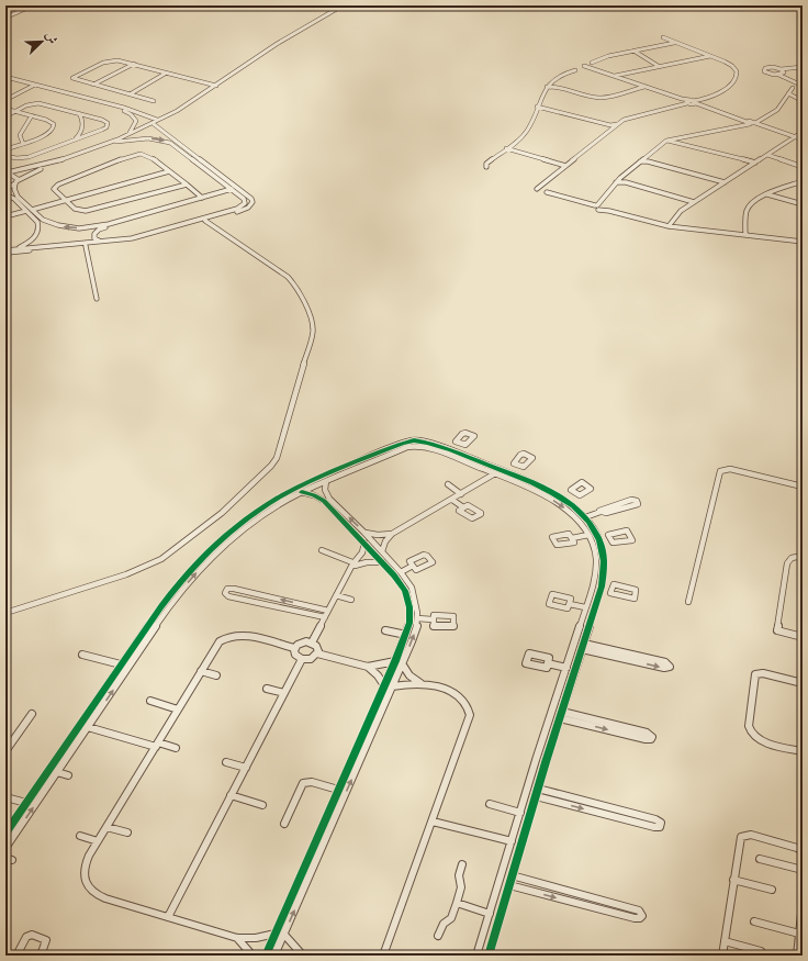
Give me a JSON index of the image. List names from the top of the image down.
{
  "north": "top right"
}
